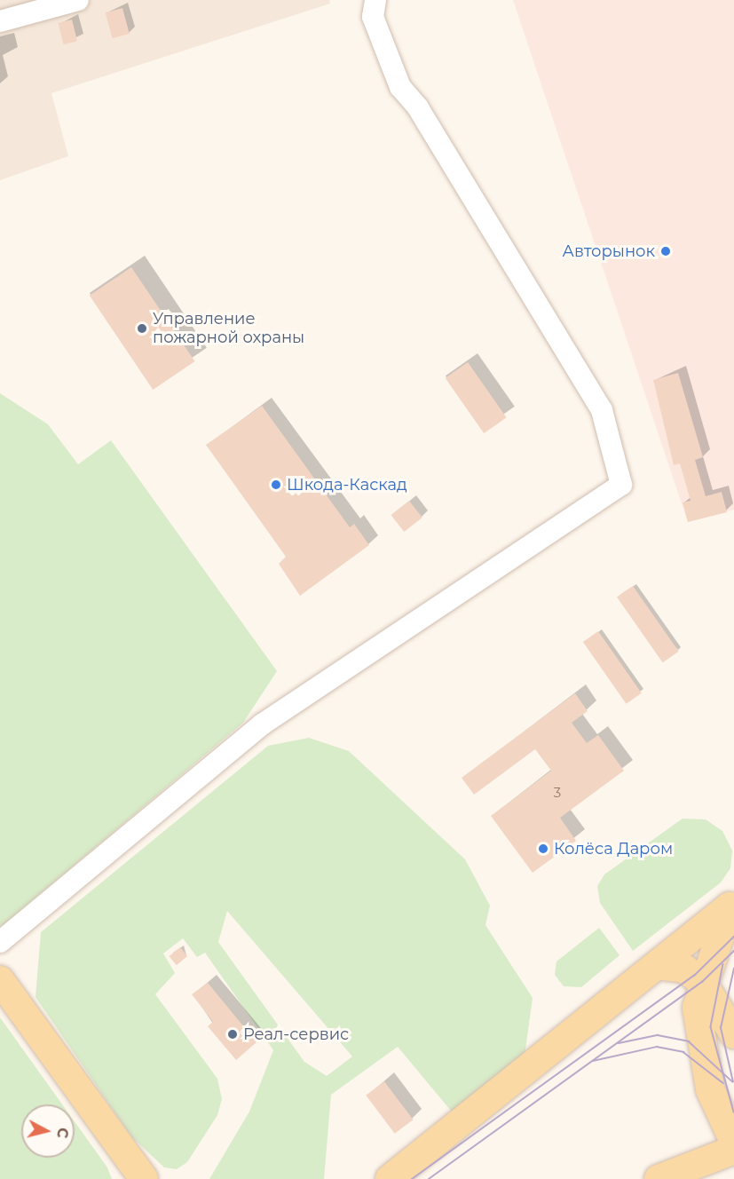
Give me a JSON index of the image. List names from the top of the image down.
{
  "places": [
    "Авторынок",
    "Управление пожарной охраны",
    "Шкода-Каскад",
    "Колёса Даром",
    "Реал-сервис"
  ],
  "house_numbers": ["3"],
  "north": "right"
}
